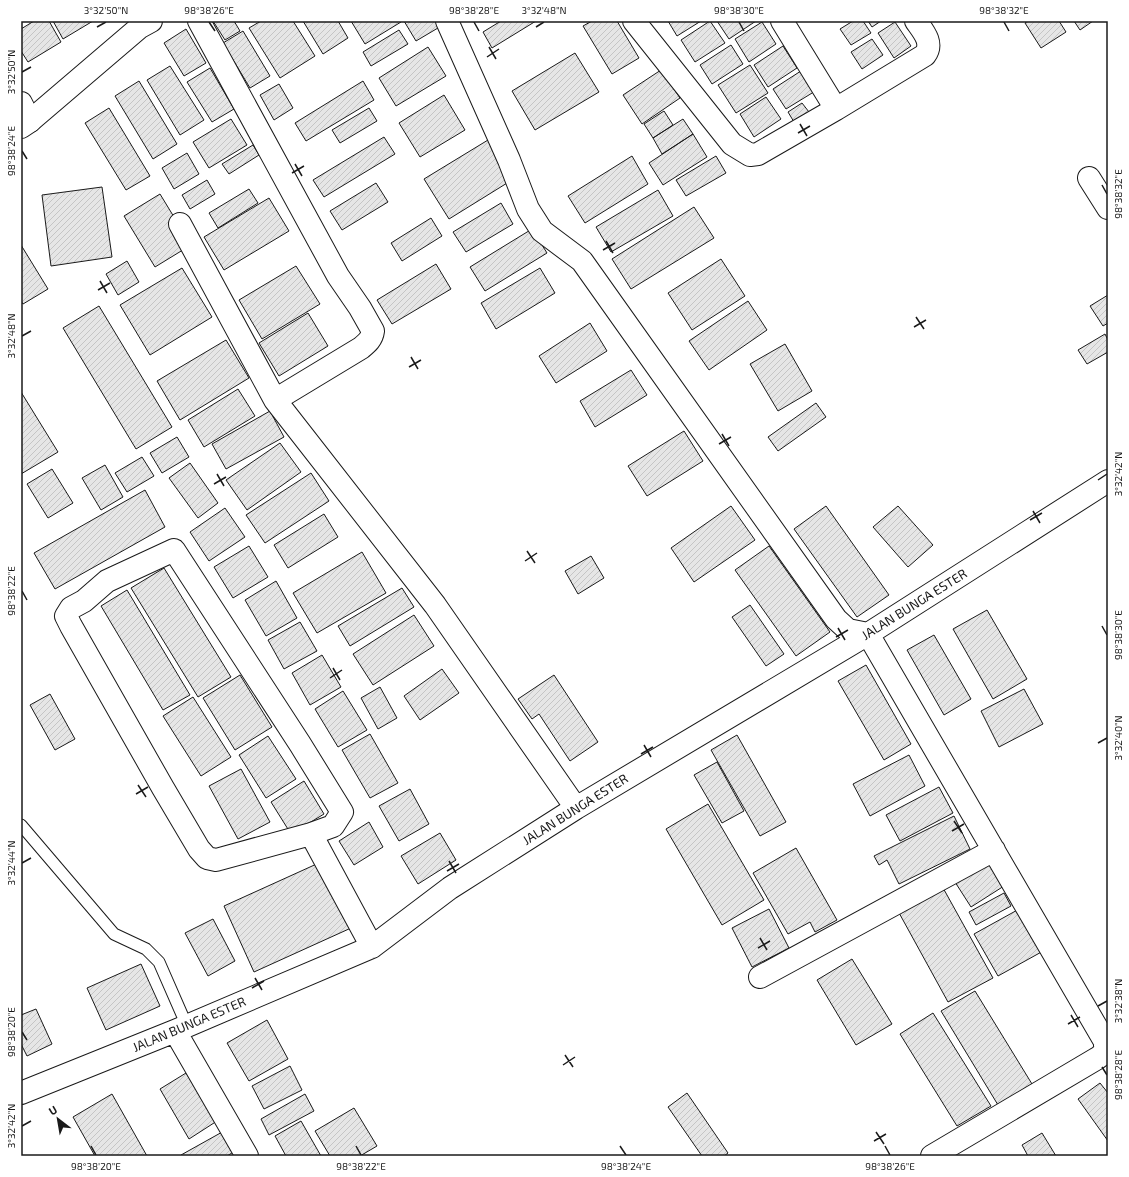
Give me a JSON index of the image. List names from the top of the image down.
{
  "streets": {
    "street": ["JALAN BUNGA ESTER"]
  },
  "north": "top left",
  "coordinates": [
    "3°32'50\"N",
    "98°38'26\"E",
    "98°38'28\"E",
    "3°32'48\"N",
    "98°38'30\"E",
    "98°38'32\"E",
    "98°38'24\"E",
    "3°32'42\"N",
    "98°38'22\"E",
    "3°32'40\"N",
    "3°32'44\"N",
    "3°32'38\"N",
    "98°38'20\"E"
  ]
}
